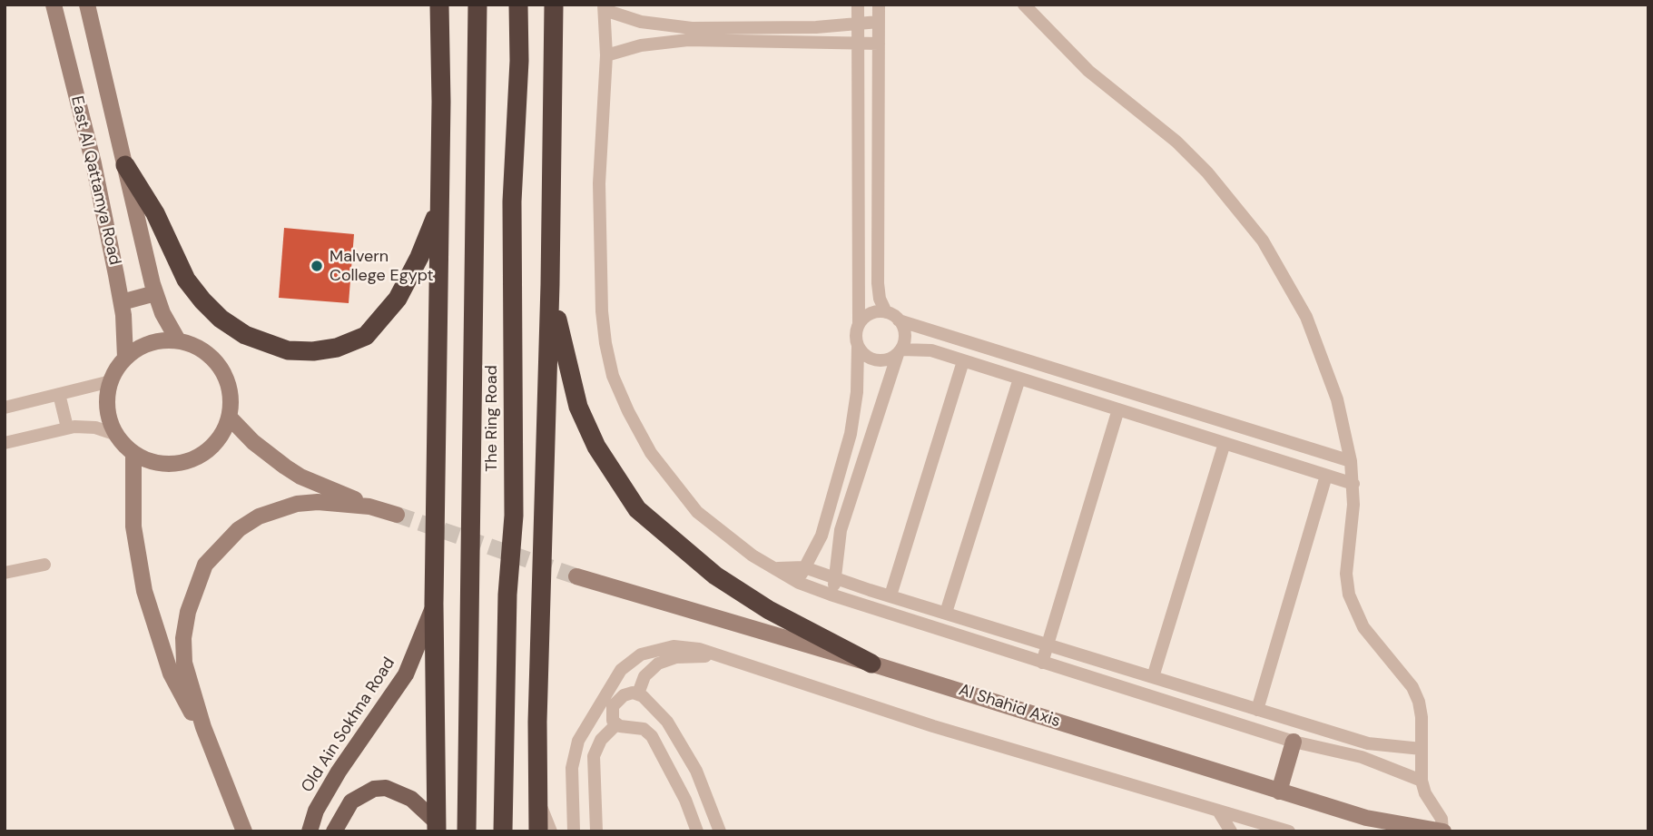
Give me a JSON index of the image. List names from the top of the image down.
{
  "streets": {
    "highway": ["The Ring Road"],
    "main road": ["Old Ain Sokhna Road"],
    "street": ["East Al Qattamya Road", "Al Shahid Axis"]
  },
  "places": ["Malvern College Egypt"]
}
